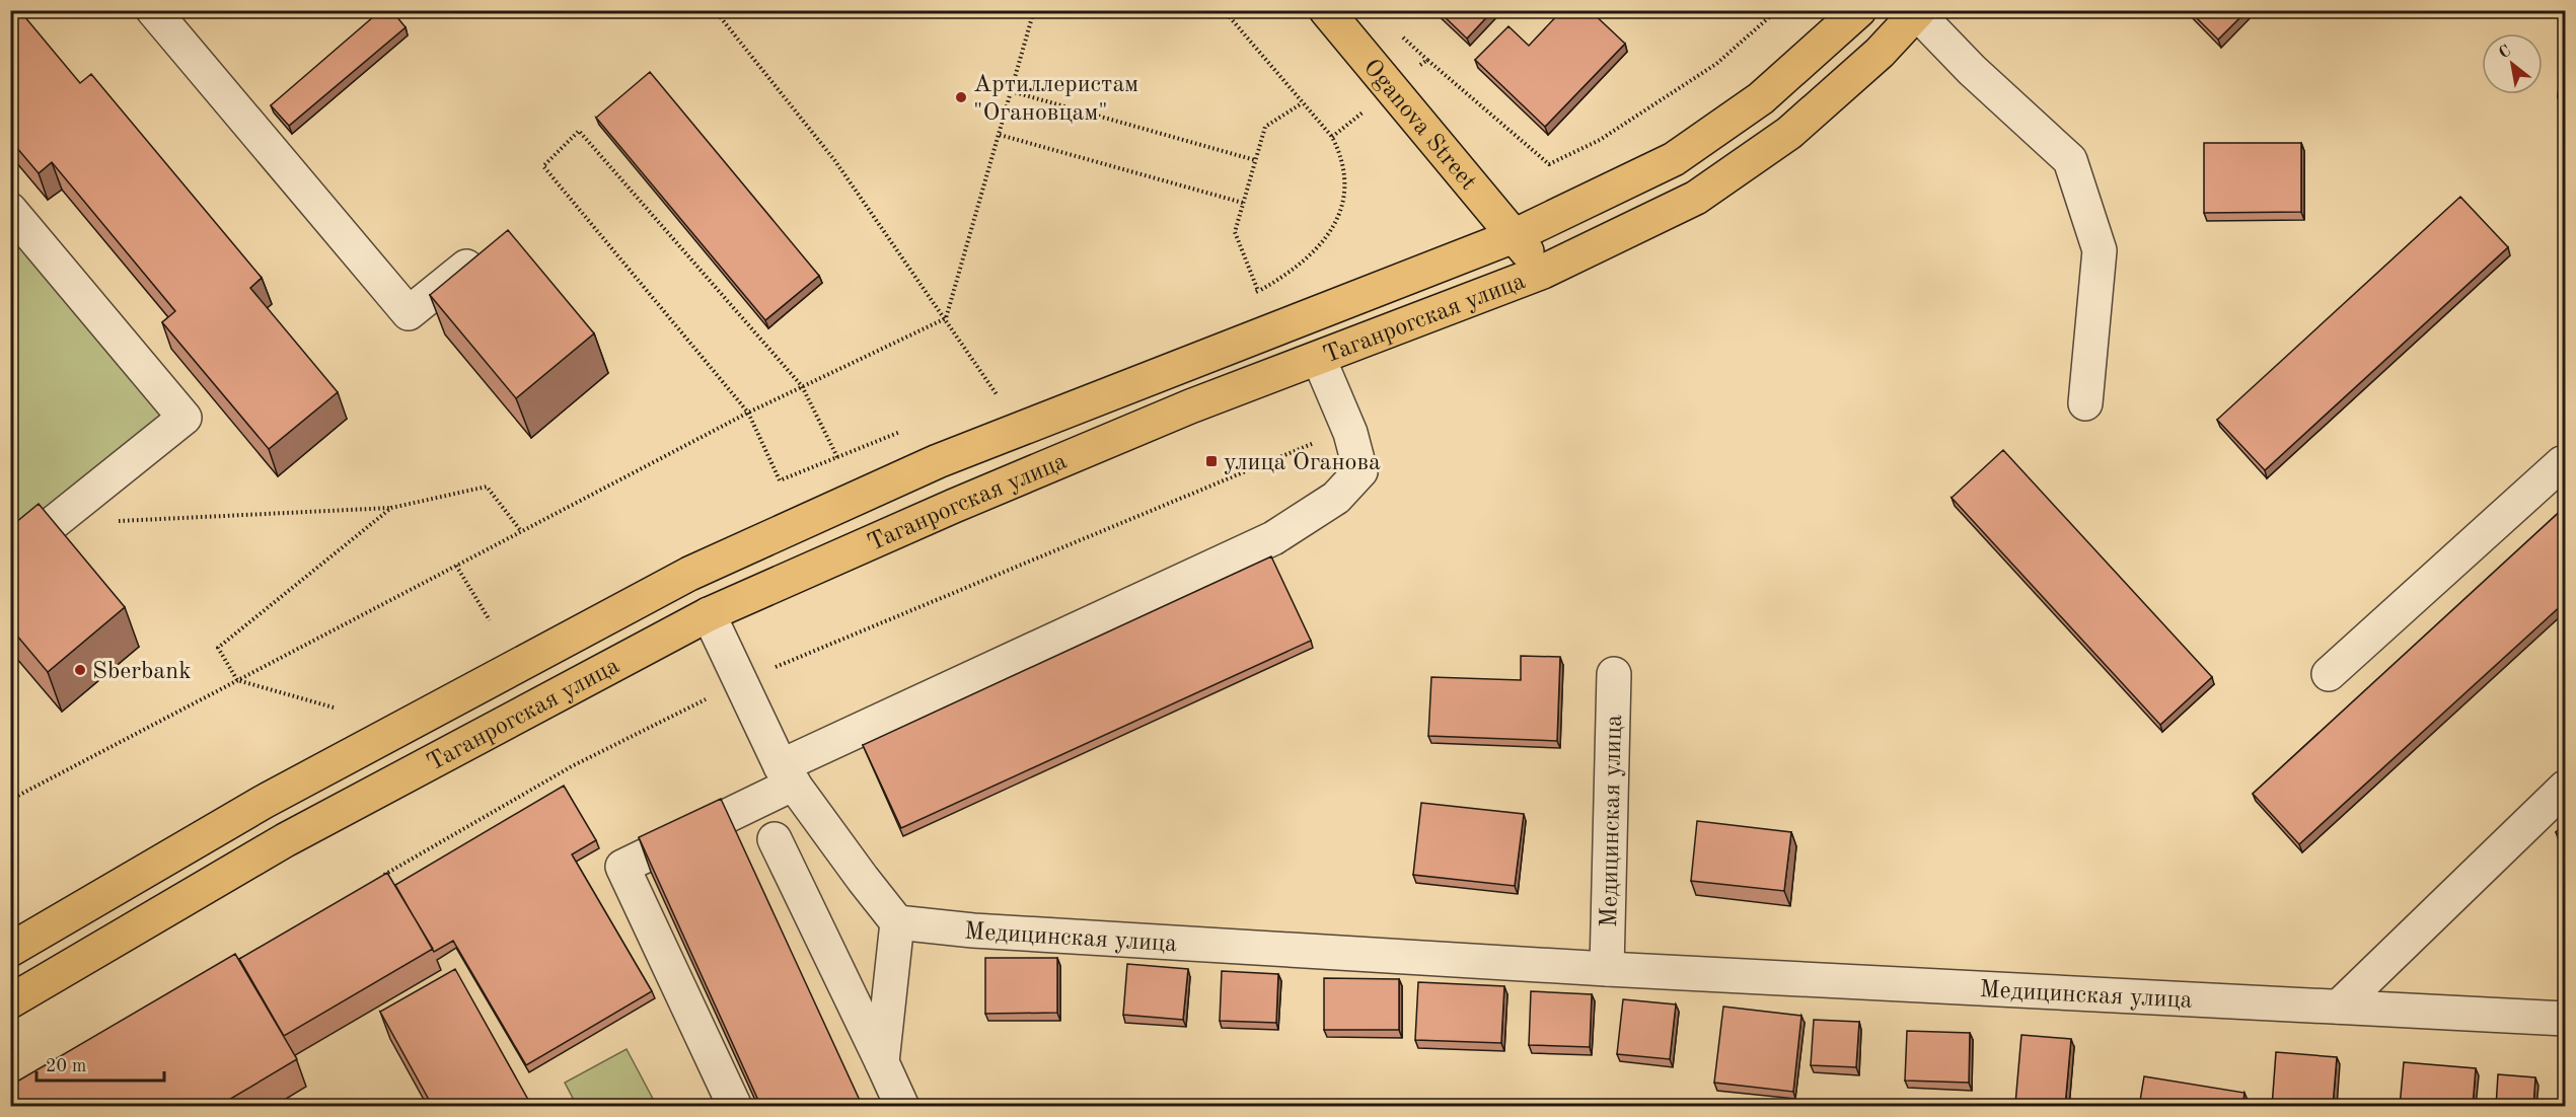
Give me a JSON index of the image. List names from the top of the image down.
{
  "streets": {
    "main road": ["Oganova Street", "Таганрогская улица"],
    "street": ["Медицинская улица"]
  },
  "crossings": [
    ["Oganova Street", "Таганрогская улица"]
  ],
  "places": {
    "other": ["Артиллеристам \"Огановцам\"", "Sberbank"],
    "transit": ["улица Оганова"]
  },
  "scale_bar": "20 m",
  "north": "top left"
}
